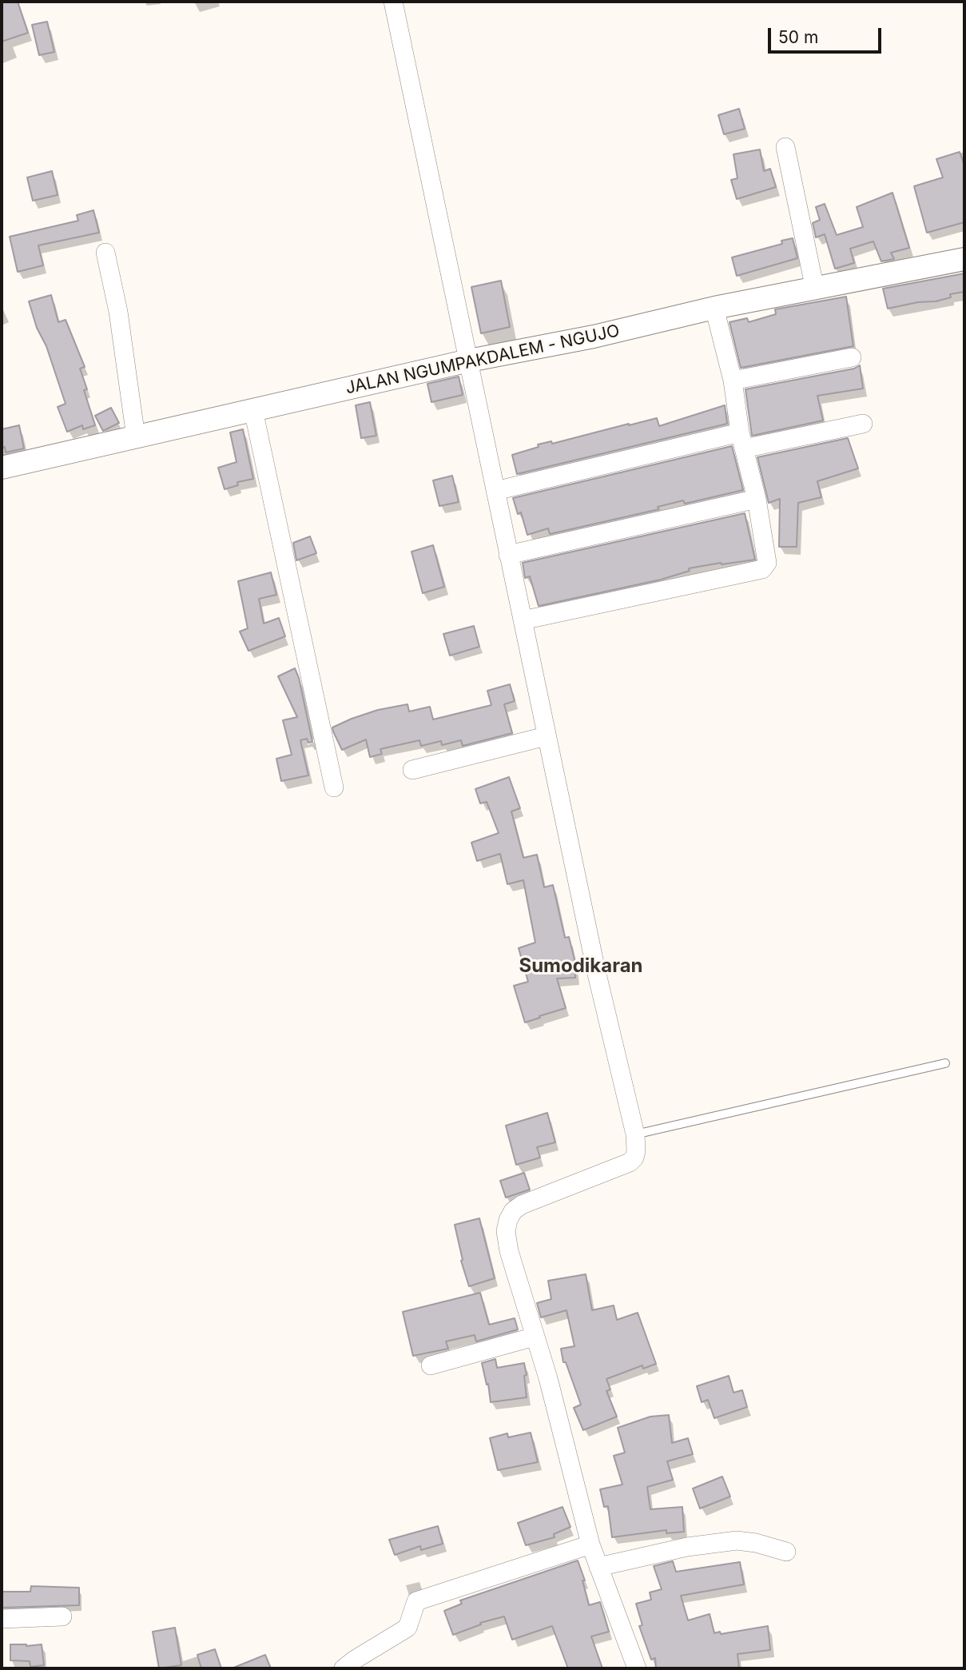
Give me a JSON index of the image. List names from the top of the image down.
{
  "streets": {
    "street": ["JALAN NGUMPAKDALEM - NGUJO"]
  },
  "districts": ["Sumodikaran"],
  "scale_bar": "50 m"
}
